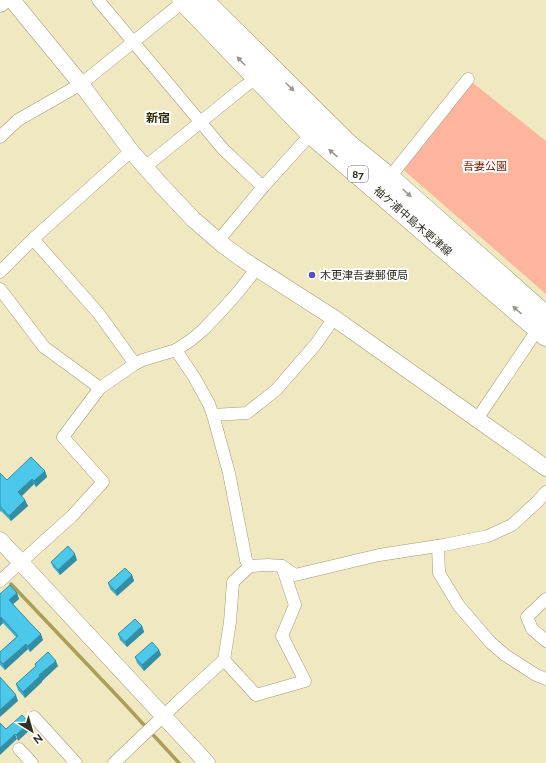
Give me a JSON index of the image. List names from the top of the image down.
{
  "streets": {
    "main road": ["87", "袖ケ浦中島木更津線"]
  },
  "districts": ["新宿"],
  "parks": ["吾妻公園"],
  "places": ["木更津吾妻郵便局"],
  "north": "bottom right"
}
